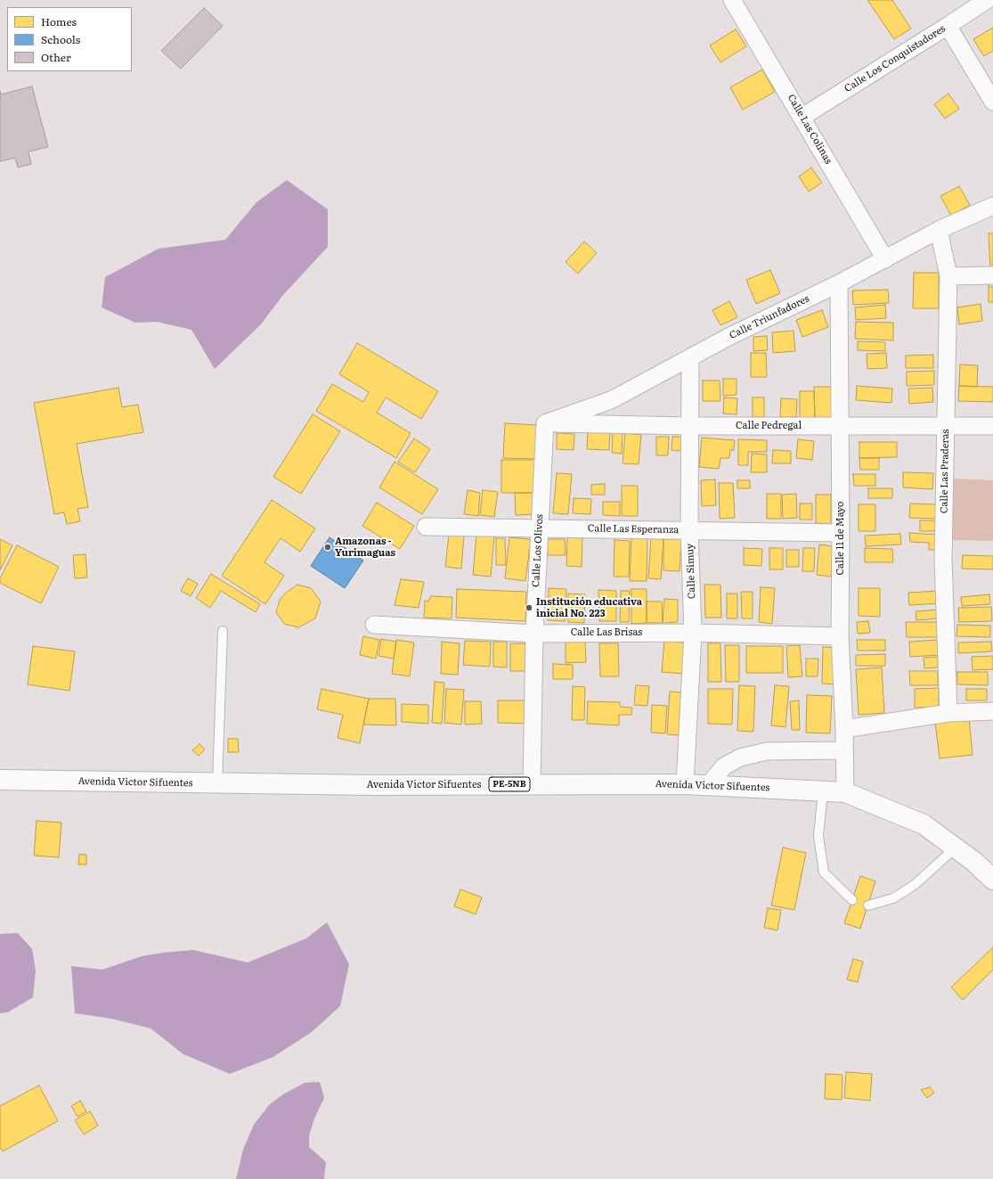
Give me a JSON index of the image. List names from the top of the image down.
{
  "streets": {
    "highway": ["Avenida Victor Sifuentes", "PE-5NB"],
    "street": [
      "Calle Los Conquistadores",
      "Calle Las Colinas",
      "Calle Triunfadores",
      "Calle Pedregal",
      "Calle Las Praderas",
      "Calle Las Esperanza",
      "Calle 11 de Mayo",
      "Calle Los Olivos",
      "Calle Simuy",
      "Calle Las Brisas"
    ]
  },
  "crossings": [
    ["Calle Los Conquistadores", "Calle Las Colinas"],
    ["Calle Las Colinas", "Calle Triunfadores"],
    ["Calle Triunfadores", "Calle Pedregal"],
    ["Calle Triunfadores", "Calle Las Praderas"],
    ["Calle Triunfadores", "Calle 11 de Mayo"],
    ["Calle Triunfadores", "Calle Los Olivos"],
    ["Calle Triunfadores", "Calle Simuy"],
    ["Calle Pedregal", "Calle Las Praderas"],
    ["Calle Pedregal", "Calle 11 de Mayo"],
    ["Calle Pedregal", "Calle Los Olivos"],
    ["Calle Pedregal", "Calle Simuy"],
    ["Calle Las Esperanza", "Calle 11 de Mayo"],
    ["Calle Las Esperanza", "Calle Los Olivos"],
    ["Calle Las Esperanza", "Calle Simuy"],
    ["Calle 11 de Mayo", "Calle Las Brisas"],
    ["Calle 11 de Mayo", "Avenida Victor Sifuentes"],
    ["Calle Los Olivos", "Calle Las Brisas"],
    ["Calle Los Olivos", "Avenida Victor Sifuentes"],
    ["Calle Simuy", "Calle Las Brisas"],
    ["Calle Simuy", "Avenida Victor Sifuentes"]
  ],
  "places": ["Amazonas - Yurimaguas", "Institución educativa inicial No. 223"],
  "legend": ["Homes", "Schools", "Other"]
}
